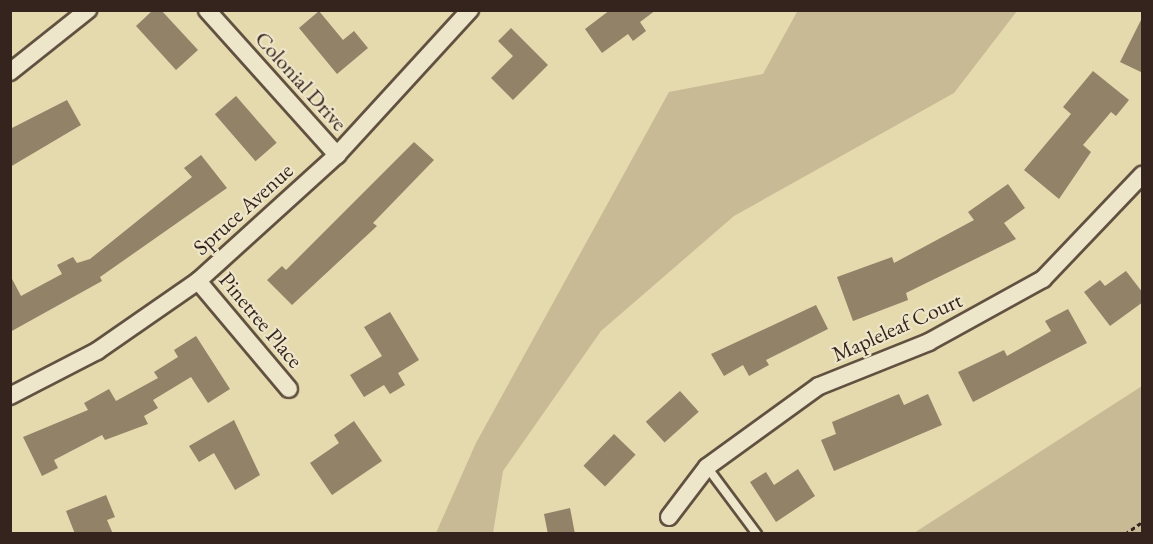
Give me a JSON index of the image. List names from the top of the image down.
{
  "streets": {
    "street": [
      "Colonial Drive",
      "Spruce Avenue",
      "Pinetree Place",
      "Mapleleaf Court"
    ]
  },
  "crossings": [
    ["Colonial Drive", "Spruce Avenue"],
    ["Spruce Avenue", "Pinetree Place"]
  ]
}
